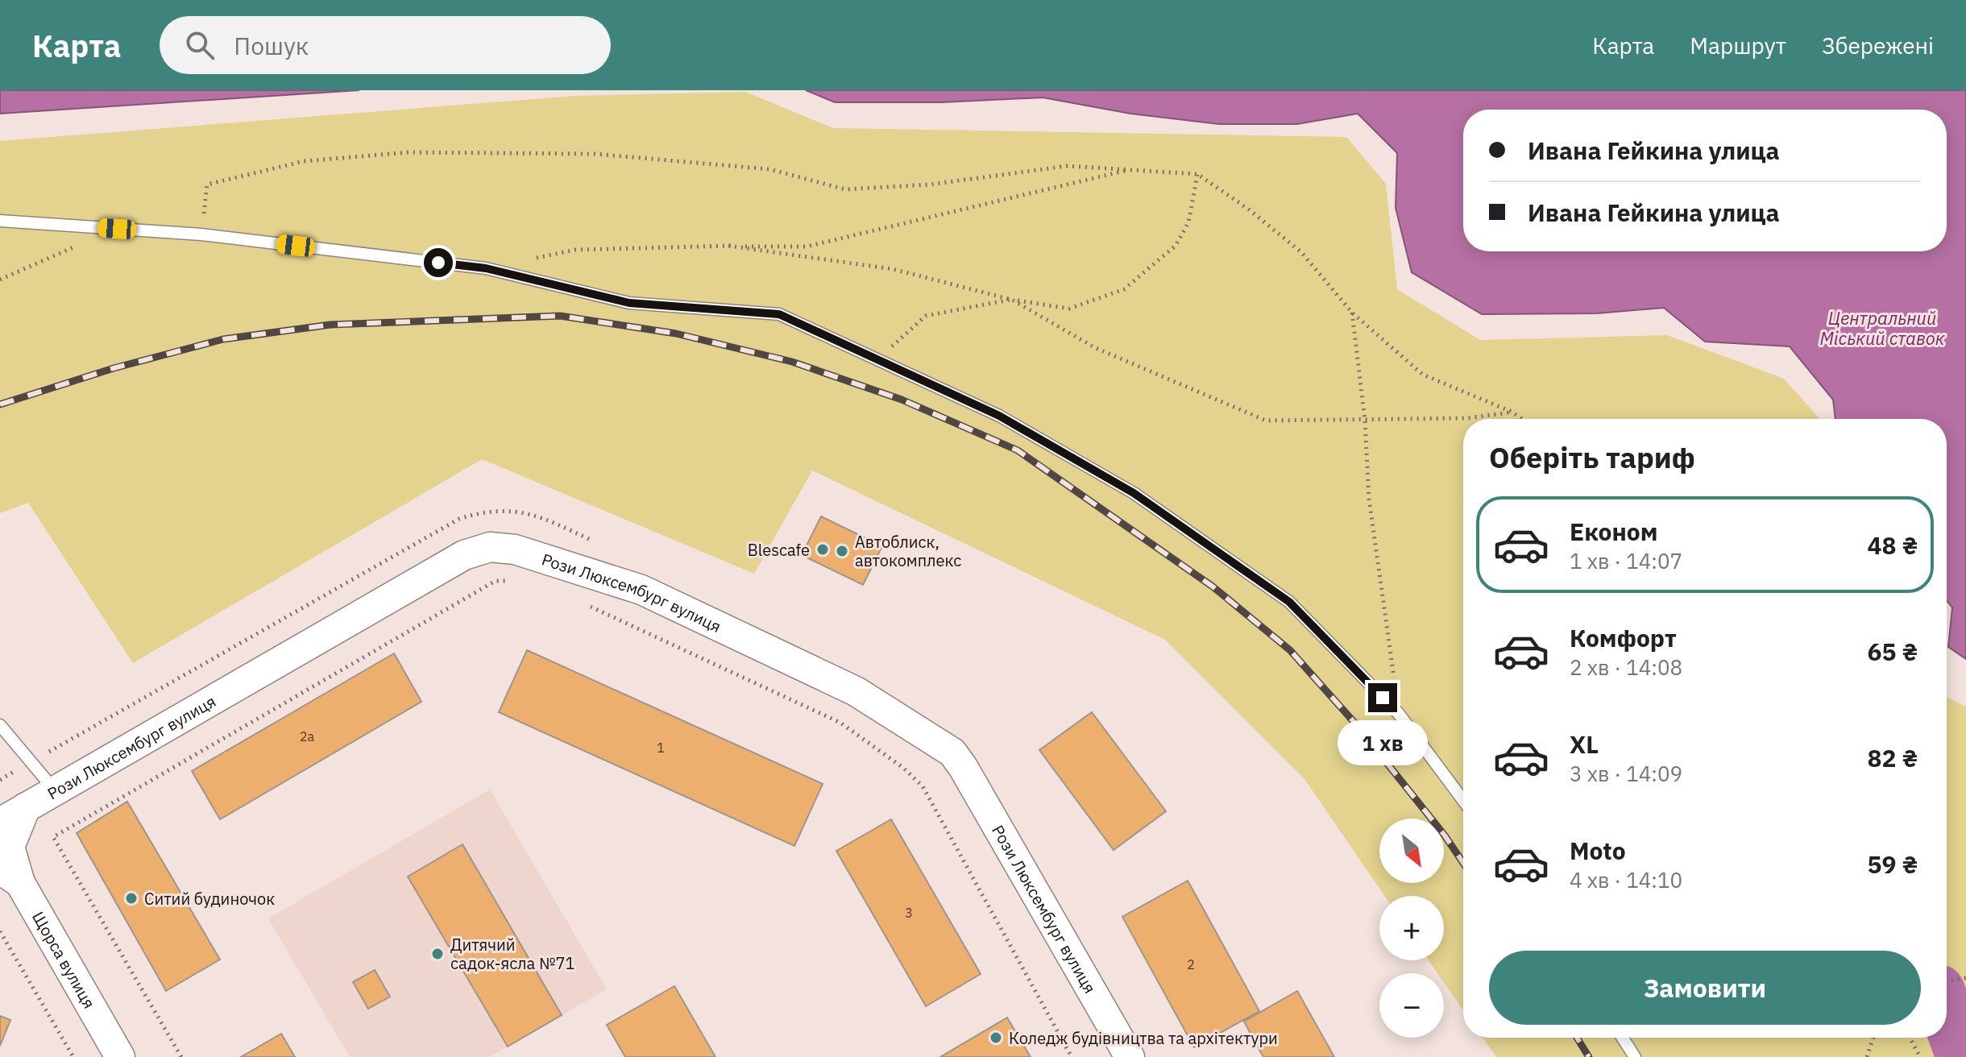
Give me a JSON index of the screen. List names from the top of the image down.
{
  "streets": {
    "street": ["Рози Люксембург вулиця", "Щорса вулиця"]
  },
  "crossings": [
    ["Рози Люксембург вулиця", "Щорса вулиця"]
  ],
  "water": ["Центральний Міський ставок"],
  "places": [
    "Blescafe",
    "Автоблиск, автокомплекс",
    "Ситий будиночок",
    "Дитячий садок-ясла №71",
    "Коледж будівництва та архітектури"
  ],
  "house_numbers": [
    "2а",
    "1",
    "3",
    "2"
  ],
  "north": "bottom right",
  "page": {
    "header": "Карта",
    "search": "Пошук",
    "nav": ["Карта", "Маршрут", "Збережені"],
    "banner": ["Ивана Гейкина улица", "Ивана Гейкина улица"],
    "heading": "Оберіть тариф",
    "list": [
      {
        "name": "Економ",
        "note": "1 хв · 14:07",
        "value": "48 ₴"
      },
      {
        "name": "Комфорт",
        "note": "2 хв · 14:08",
        "value": "65 ₴"
      },
      {
        "name": "XL",
        "note": "3 хв · 14:09",
        "value": "82 ₴"
      },
      {
        "name": "Moto",
        "note": "4 хв · 14:10",
        "value": "59 ₴"
      }
    ],
    "bubble": "1 хв",
    "map_buttons": ["+", "−"],
    "buttons": "Замовити"
  }
}
